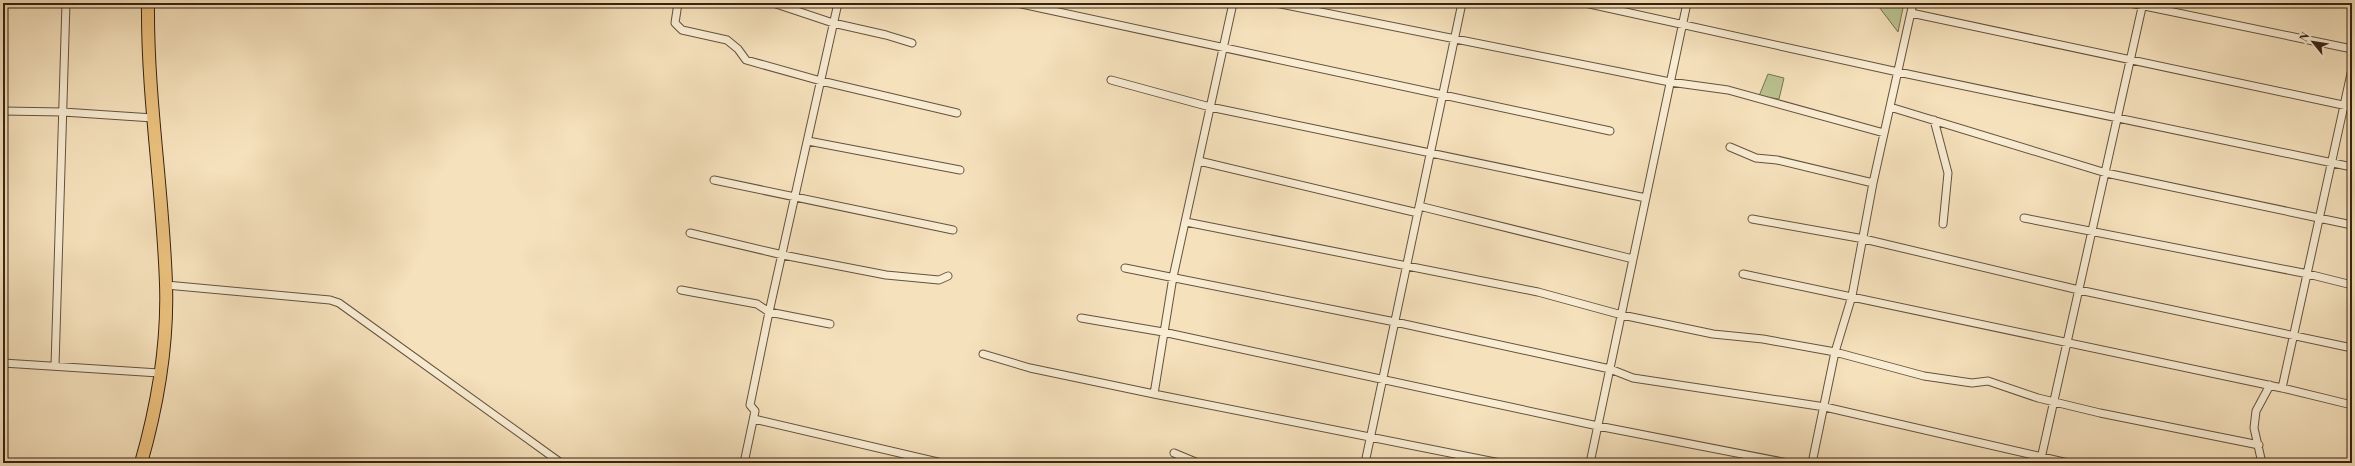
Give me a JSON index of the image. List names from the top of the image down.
{
  "north": "top left"
}
